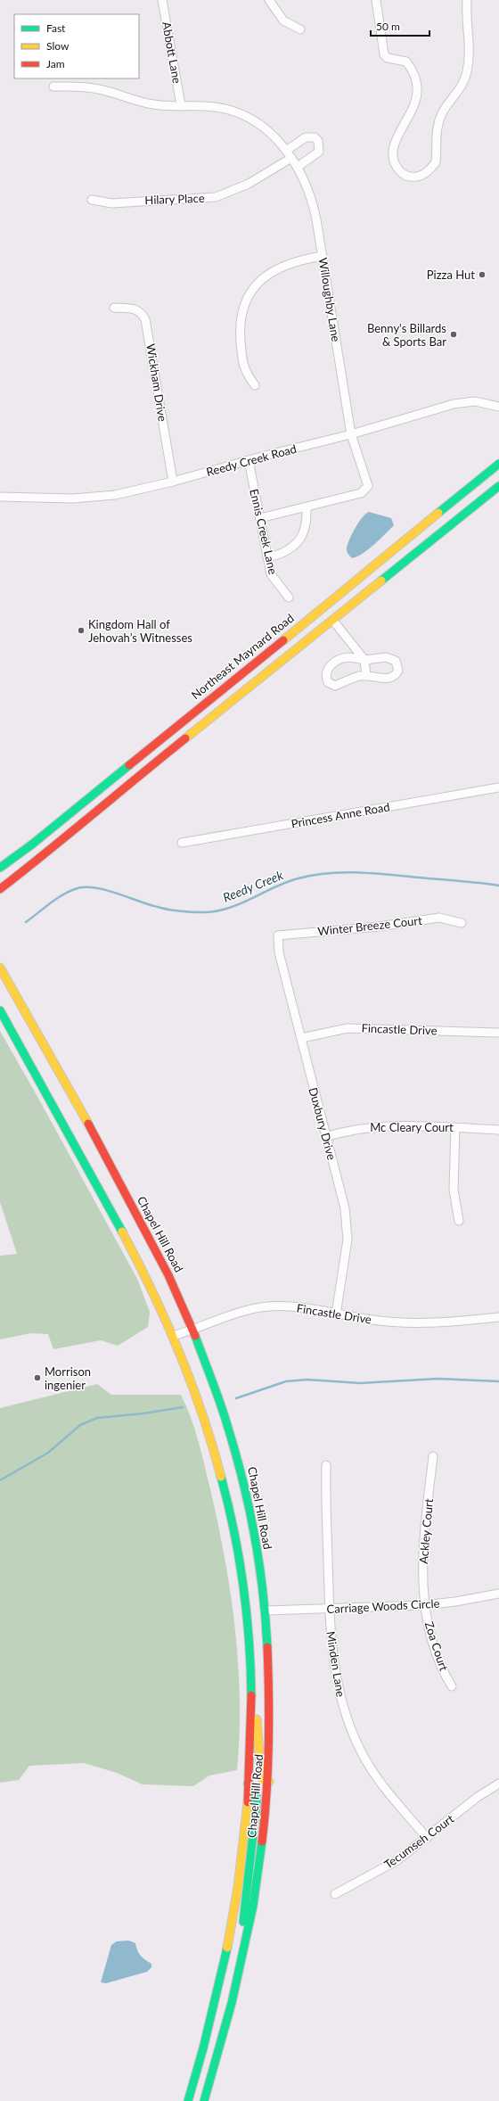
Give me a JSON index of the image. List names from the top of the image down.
{
  "streets": {
    "main road": ["Northeast Maynard Road", "Chapel Hill Road"],
    "street": [
      "Abbott Lane",
      "Hilary Place",
      "Willoughby Lane",
      "Wickham Drive",
      "Reedy Creek Road",
      "Ennis Creek Lane",
      "Princess Anne Road",
      "Winter Breeze Court",
      "Fincastle Drive",
      "Duxbury Drive",
      "Mc Cleary Court",
      "Ackley Court",
      "Carriage Woods Circle",
      "Zoa Court",
      "Minden Lane",
      "Tecumseh Court"
    ]
  },
  "crossings": [
    ["Abbott Lane", "Willoughby Lane"],
    ["Hilary Place", "Willoughby Lane"],
    ["Willoughby Lane", "Reedy Creek Road"],
    ["Wickham Drive", "Reedy Creek Road"],
    ["Reedy Creek Road", "Ennis Creek Lane"],
    ["Winter Breeze Court", "Duxbury Drive"],
    ["Fincastle Drive", "Duxbury Drive"],
    ["Fincastle Drive", "Chapel Hill Road"],
    ["Duxbury Drive", "Mc Cleary Court"],
    ["Chapel Hill Road", "Carriage Woods Circle"],
    ["Ackley Court", "Carriage Woods Circle"],
    ["Ackley Court", "Zoa Court"],
    ["Carriage Woods Circle", "Zoa Court"],
    ["Carriage Woods Circle", "Minden Lane"],
    ["Minden Lane", "Tecumseh Court"]
  ],
  "water": ["Reedy Creek"],
  "places": [
    "Pizza Hut",
    "Benny's Billards & Sports Bar",
    "Kingdom Hall of Jehovah’s Witnesses",
    "Morrison ingenier"
  ],
  "legend": ["Fast", "Slow", "Jam"],
  "scale_bar": "50 m"
}
